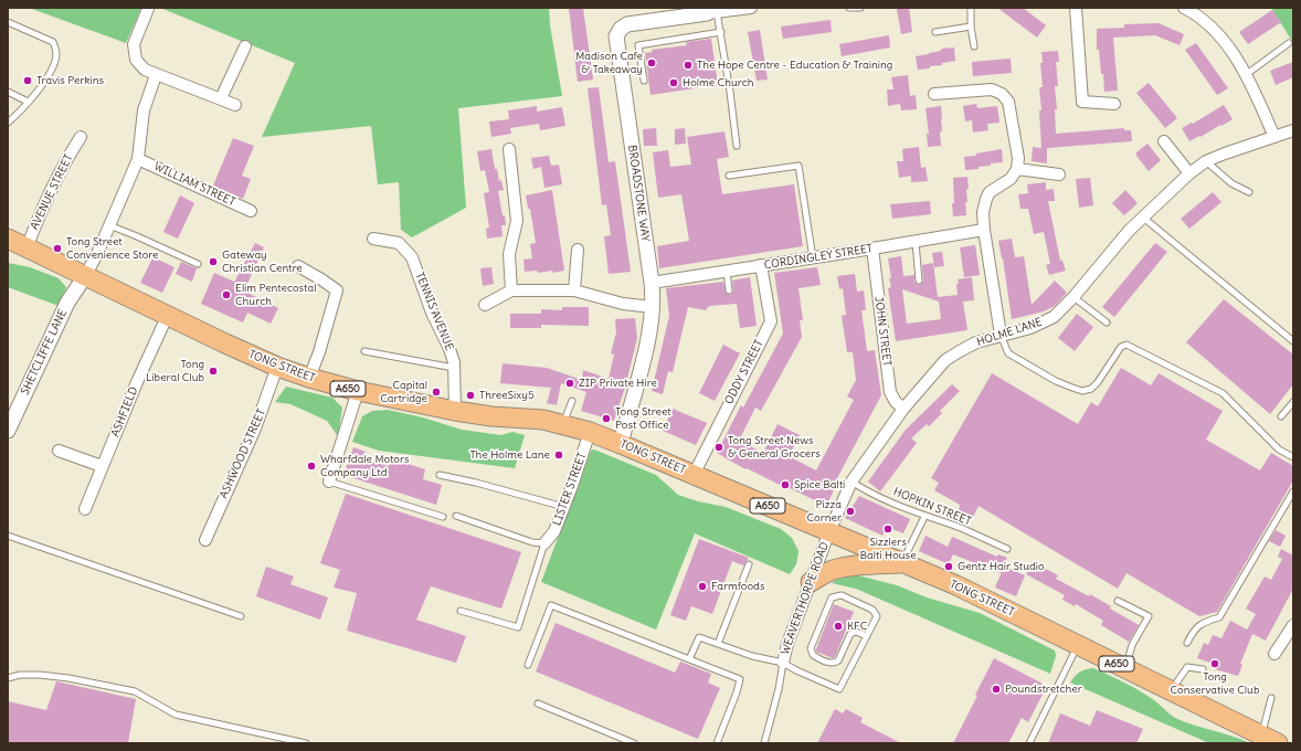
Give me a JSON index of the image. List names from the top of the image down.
{
  "streets": {
    "highway": ["TONG STREET", "A650"],
    "street": [
      "WILLIAM STREET",
      "AVENUE STREET",
      "BROADSTONE WAY",
      "CORDINGLEY STREET",
      "TENNIS AVENUE",
      "JOHN STREET",
      "HOLME LANE",
      "SHETCLIFFE LANE",
      "ODDY STREET",
      "ASHFIELD",
      "ASHWOOD STREET",
      "LISTER STREET",
      "WEAVERTHORPE ROAD"
    ],
    "lane": ["HOPKIN STREET"]
  },
  "crossings": [
    ["AVENUE STREET", "TONG STREET"],
    ["BROADSTONE WAY", "CORDINGLEY STREET"],
    ["BROADSTONE WAY", "TONG STREET"],
    ["CORDINGLEY STREET", "JOHN STREET"],
    ["CORDINGLEY STREET", "ODDY STREET"],
    ["TENNIS AVENUE", "TONG STREET"],
    ["JOHN STREET", "HOLME LANE"],
    ["HOLME LANE", "TONG STREET"],
    ["HOLME LANE", "HOPKIN STREET"],
    ["HOLME LANE", "WEAVERTHORPE ROAD"],
    ["SHETCLIFFE LANE", "TONG STREET"],
    ["TONG STREET", "ODDY STREET"],
    ["TONG STREET", "ASHFIELD"],
    ["TONG STREET", "ASHWOOD STREET"],
    ["TONG STREET", "LISTER STREET"],
    ["TONG STREET", "WEAVERTHORPE ROAD"]
  ],
  "places": [
    "Madison Cafe & Takeaway",
    "The Hope Centre - Education & Training",
    "Travis Perkins",
    "Holme Church",
    "Tong Street Convenience Store",
    "Gateway Christian Centre",
    "Elim Pentecostal Church",
    "Tong Liberal Club",
    "ZIP Private Hire",
    "Capital Cartridge",
    "ThreeSixy5",
    "Tong Street Post Office",
    "Tong Street News & General Grocers",
    "The Holme Lane",
    "Wharfdale Motors Company Ltd",
    "Spice Balti",
    "Pizza Corner",
    "Sizzlers Balti House",
    "Gentz Hair Studio",
    "Farmfoods",
    "KFC",
    "Tong Conservative Club",
    "Poundstretcher"
  ]
}
